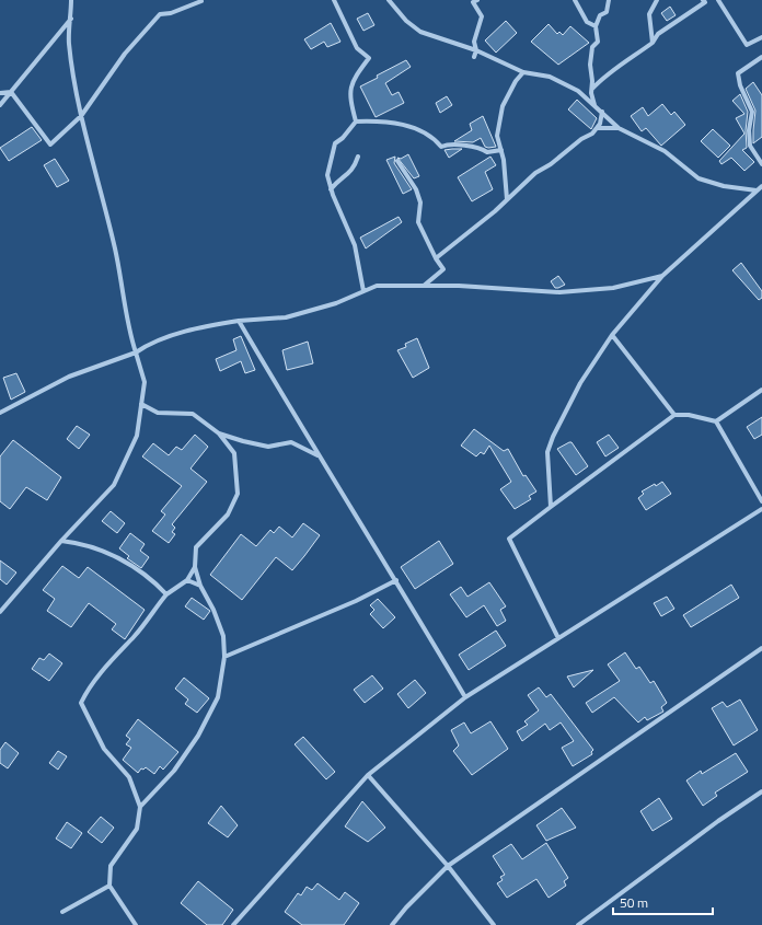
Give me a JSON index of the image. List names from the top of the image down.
{
  "scale_bar": "50 m"
}
